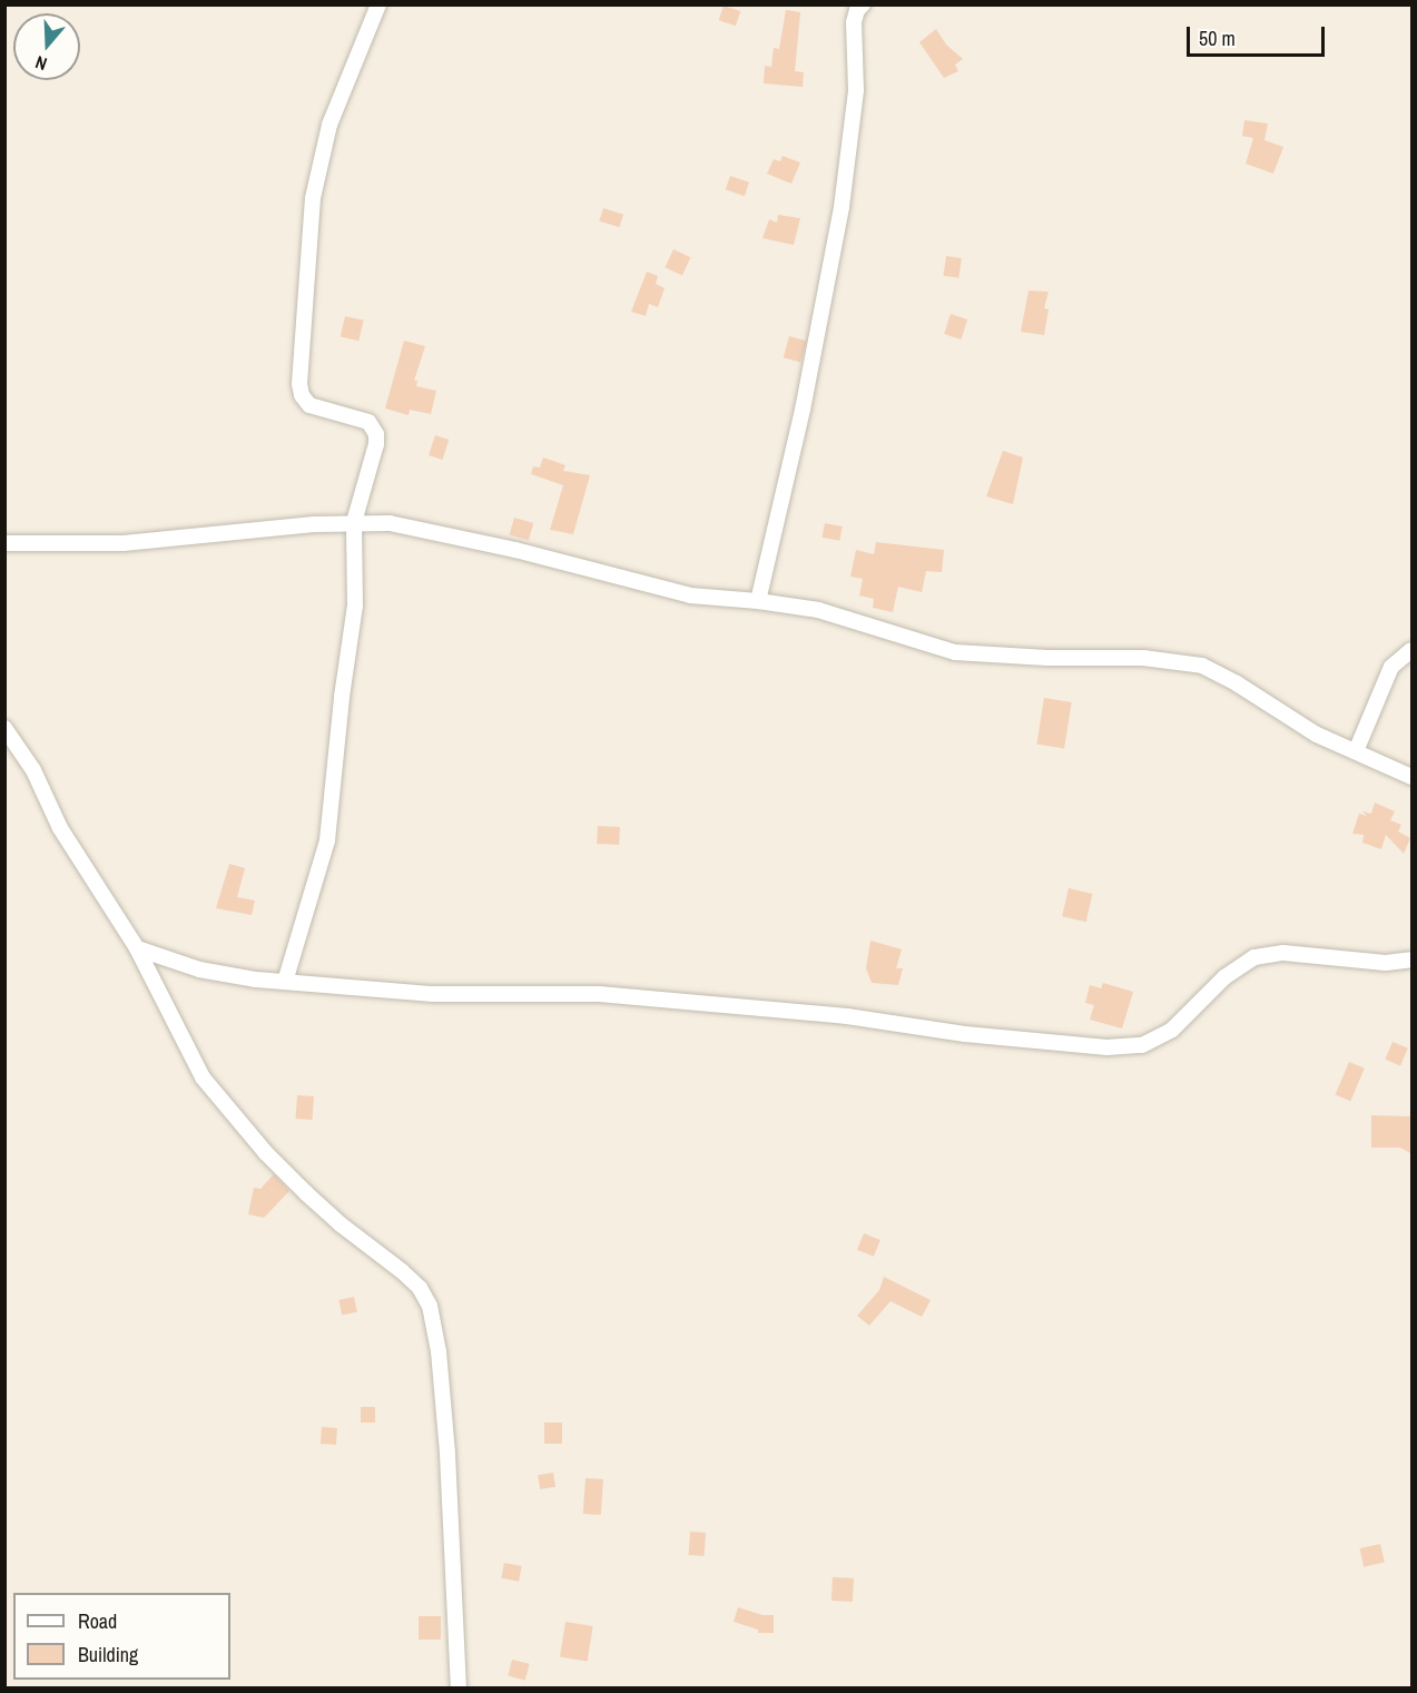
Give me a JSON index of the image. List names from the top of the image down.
{
  "legend": ["Road", "Building"],
  "scale_bar": "50 m",
  "north": "bottom"
}
